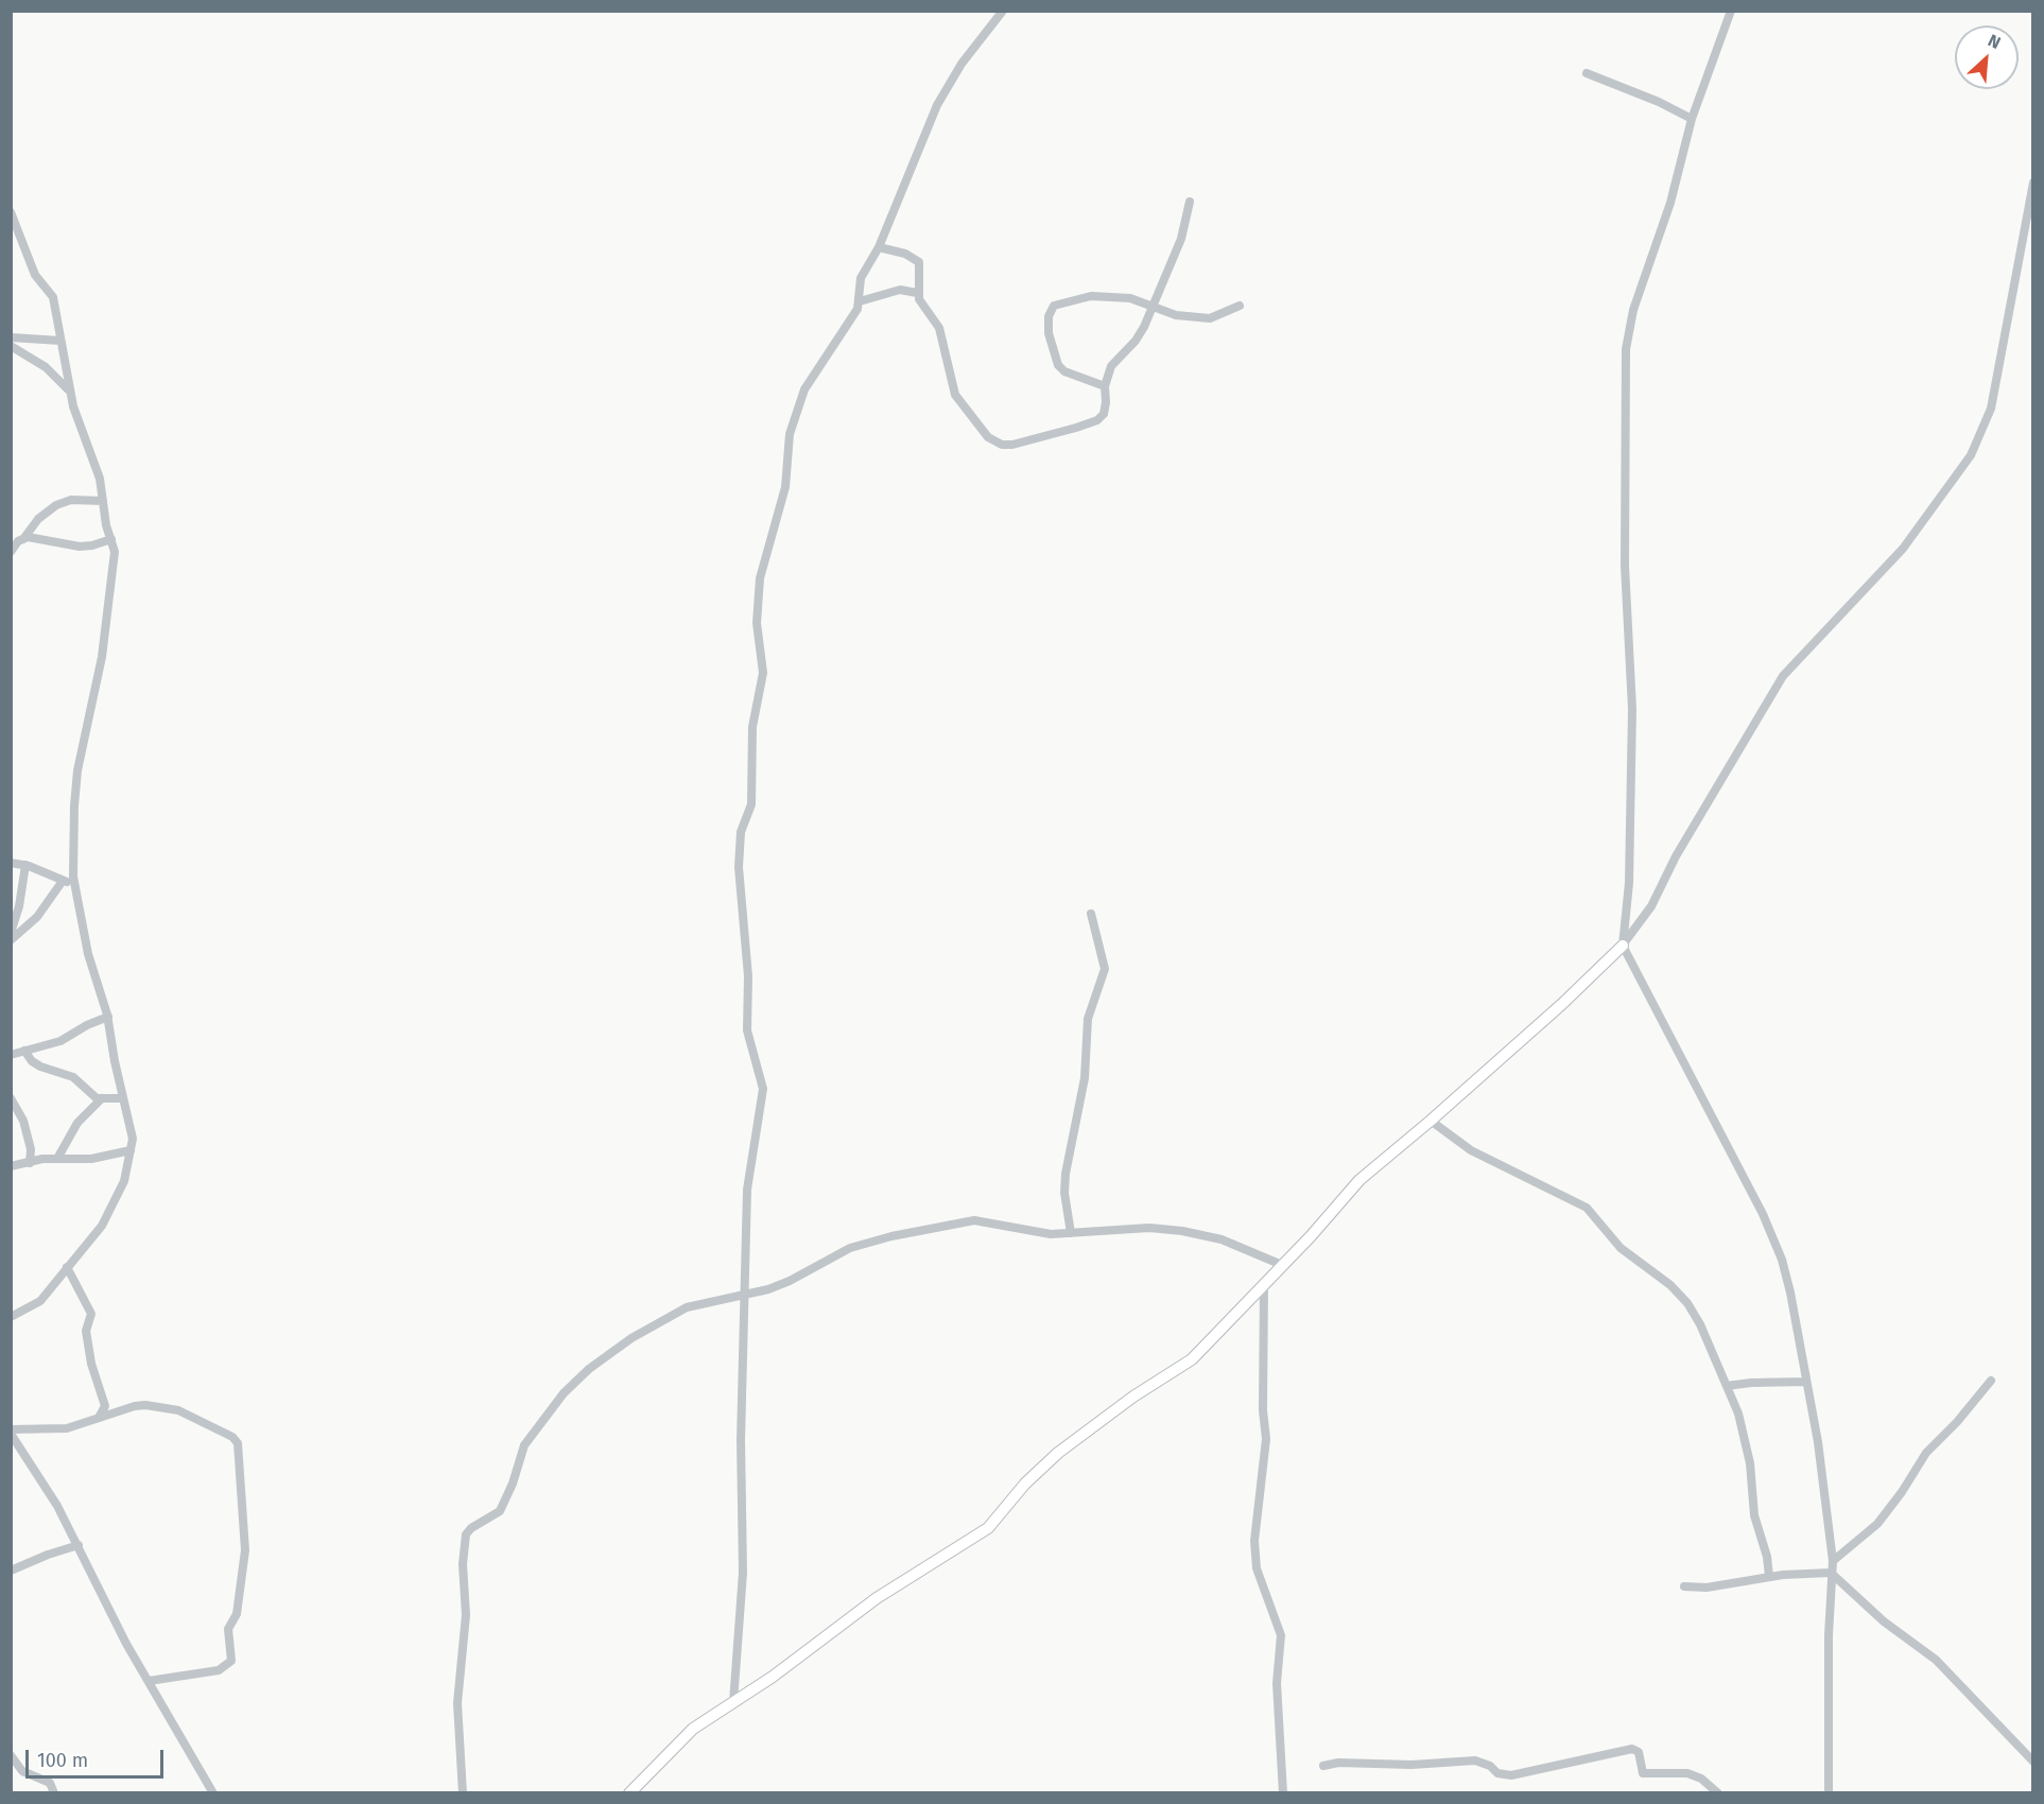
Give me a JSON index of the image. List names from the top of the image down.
{
  "scale_bar": "100 m",
  "north": "top right"
}
